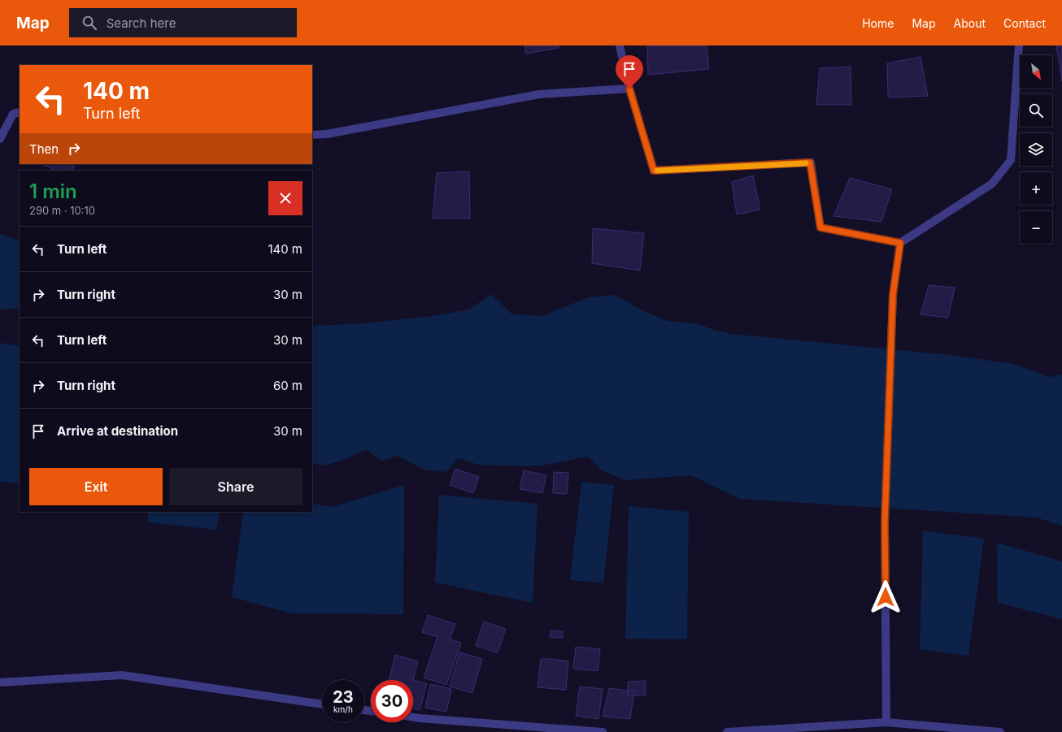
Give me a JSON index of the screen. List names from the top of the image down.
{
  "north": "bottom right",
  "page": {
    "header": "Map",
    "search": "Search here",
    "nav": [
      "Home",
      "Map",
      "About",
      "Contact"
    ],
    "map_buttons": ["+", "−"],
    "turn": ["140 m", "Turn left"],
    "then": "Then",
    "heading": ["1 min", "290 m · 10:10"],
    "list": [
      {
        "name": "Turn left",
        "value": "140 m"
      },
      {
        "name": "Turn right",
        "value": "30 m"
      },
      {
        "name": "Turn left",
        "value": "30 m"
      },
      {
        "name": "Turn right",
        "value": "60 m"
      },
      {
        "name": "Arrive at destination",
        "value": "30 m"
      }
    ],
    "buttons": ["Exit", "Share"],
    "speed": "23 km/h",
    "limit": "30"
  }
}
